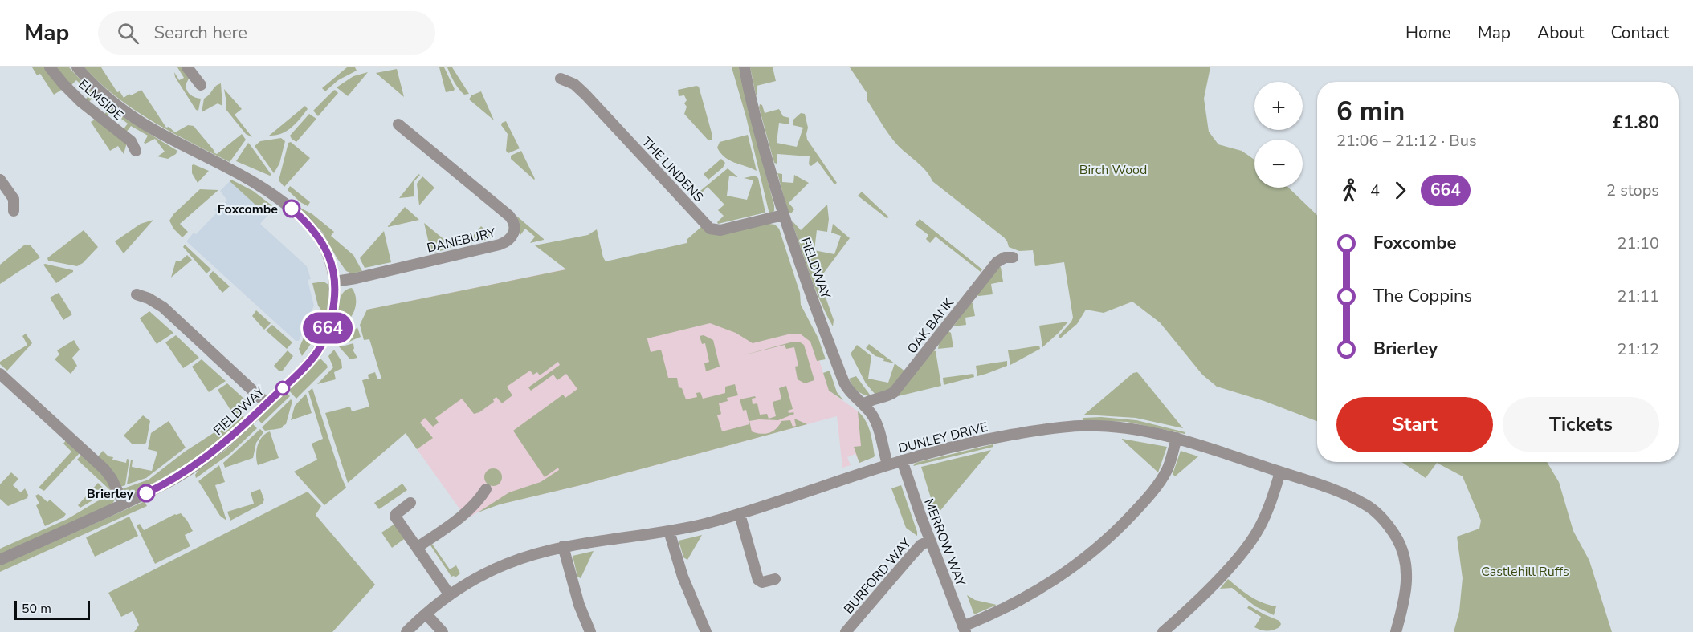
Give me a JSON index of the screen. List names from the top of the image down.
{
  "streets": {
    "street": [
      "ELMSIDE",
      "THE LINDENS",
      "DANEBURY",
      "FIELDWAY",
      "OAK BANK",
      "DUNLEY DRIVE",
      "MERROW WAY",
      "BURFORD WAY"
    ]
  },
  "crossings": [
    ["THE LINDENS", "FIELDWAY"],
    ["DANEBURY", "FIELDWAY"],
    ["FIELDWAY", "OAK BANK"],
    ["FIELDWAY", "DUNLEY DRIVE"],
    ["DUNLEY DRIVE", "MERROW WAY"],
    ["MERROW WAY", "BURFORD WAY"]
  ],
  "parks": ["Birch Wood", "Castlehill Ruffs"],
  "places": ["Foxcombe", "Brierley"],
  "lines": ["bus line 664"],
  "scale_bar": "50 m",
  "page": {
    "header": "Map",
    "search": "Search here",
    "nav": [
      "Home",
      "Map",
      "About",
      "Contact"
    ],
    "on_map": "664",
    "map_buttons": ["+", "−"],
    "heading": ["6 min", "21:06 – 21:12 · Bus", "£1.80"],
    "legs": ["4", "664", "2 stops"],
    "list": [
      {
        "name": "Foxcombe",
        "value": "21:10"
      },
      {
        "name": "The Coppins",
        "value": "21:11"
      },
      {
        "name": "Brierley",
        "value": "21:12"
      }
    ],
    "buttons": ["Start", "Tickets"],
    "scale": "50 m"
  }
}
